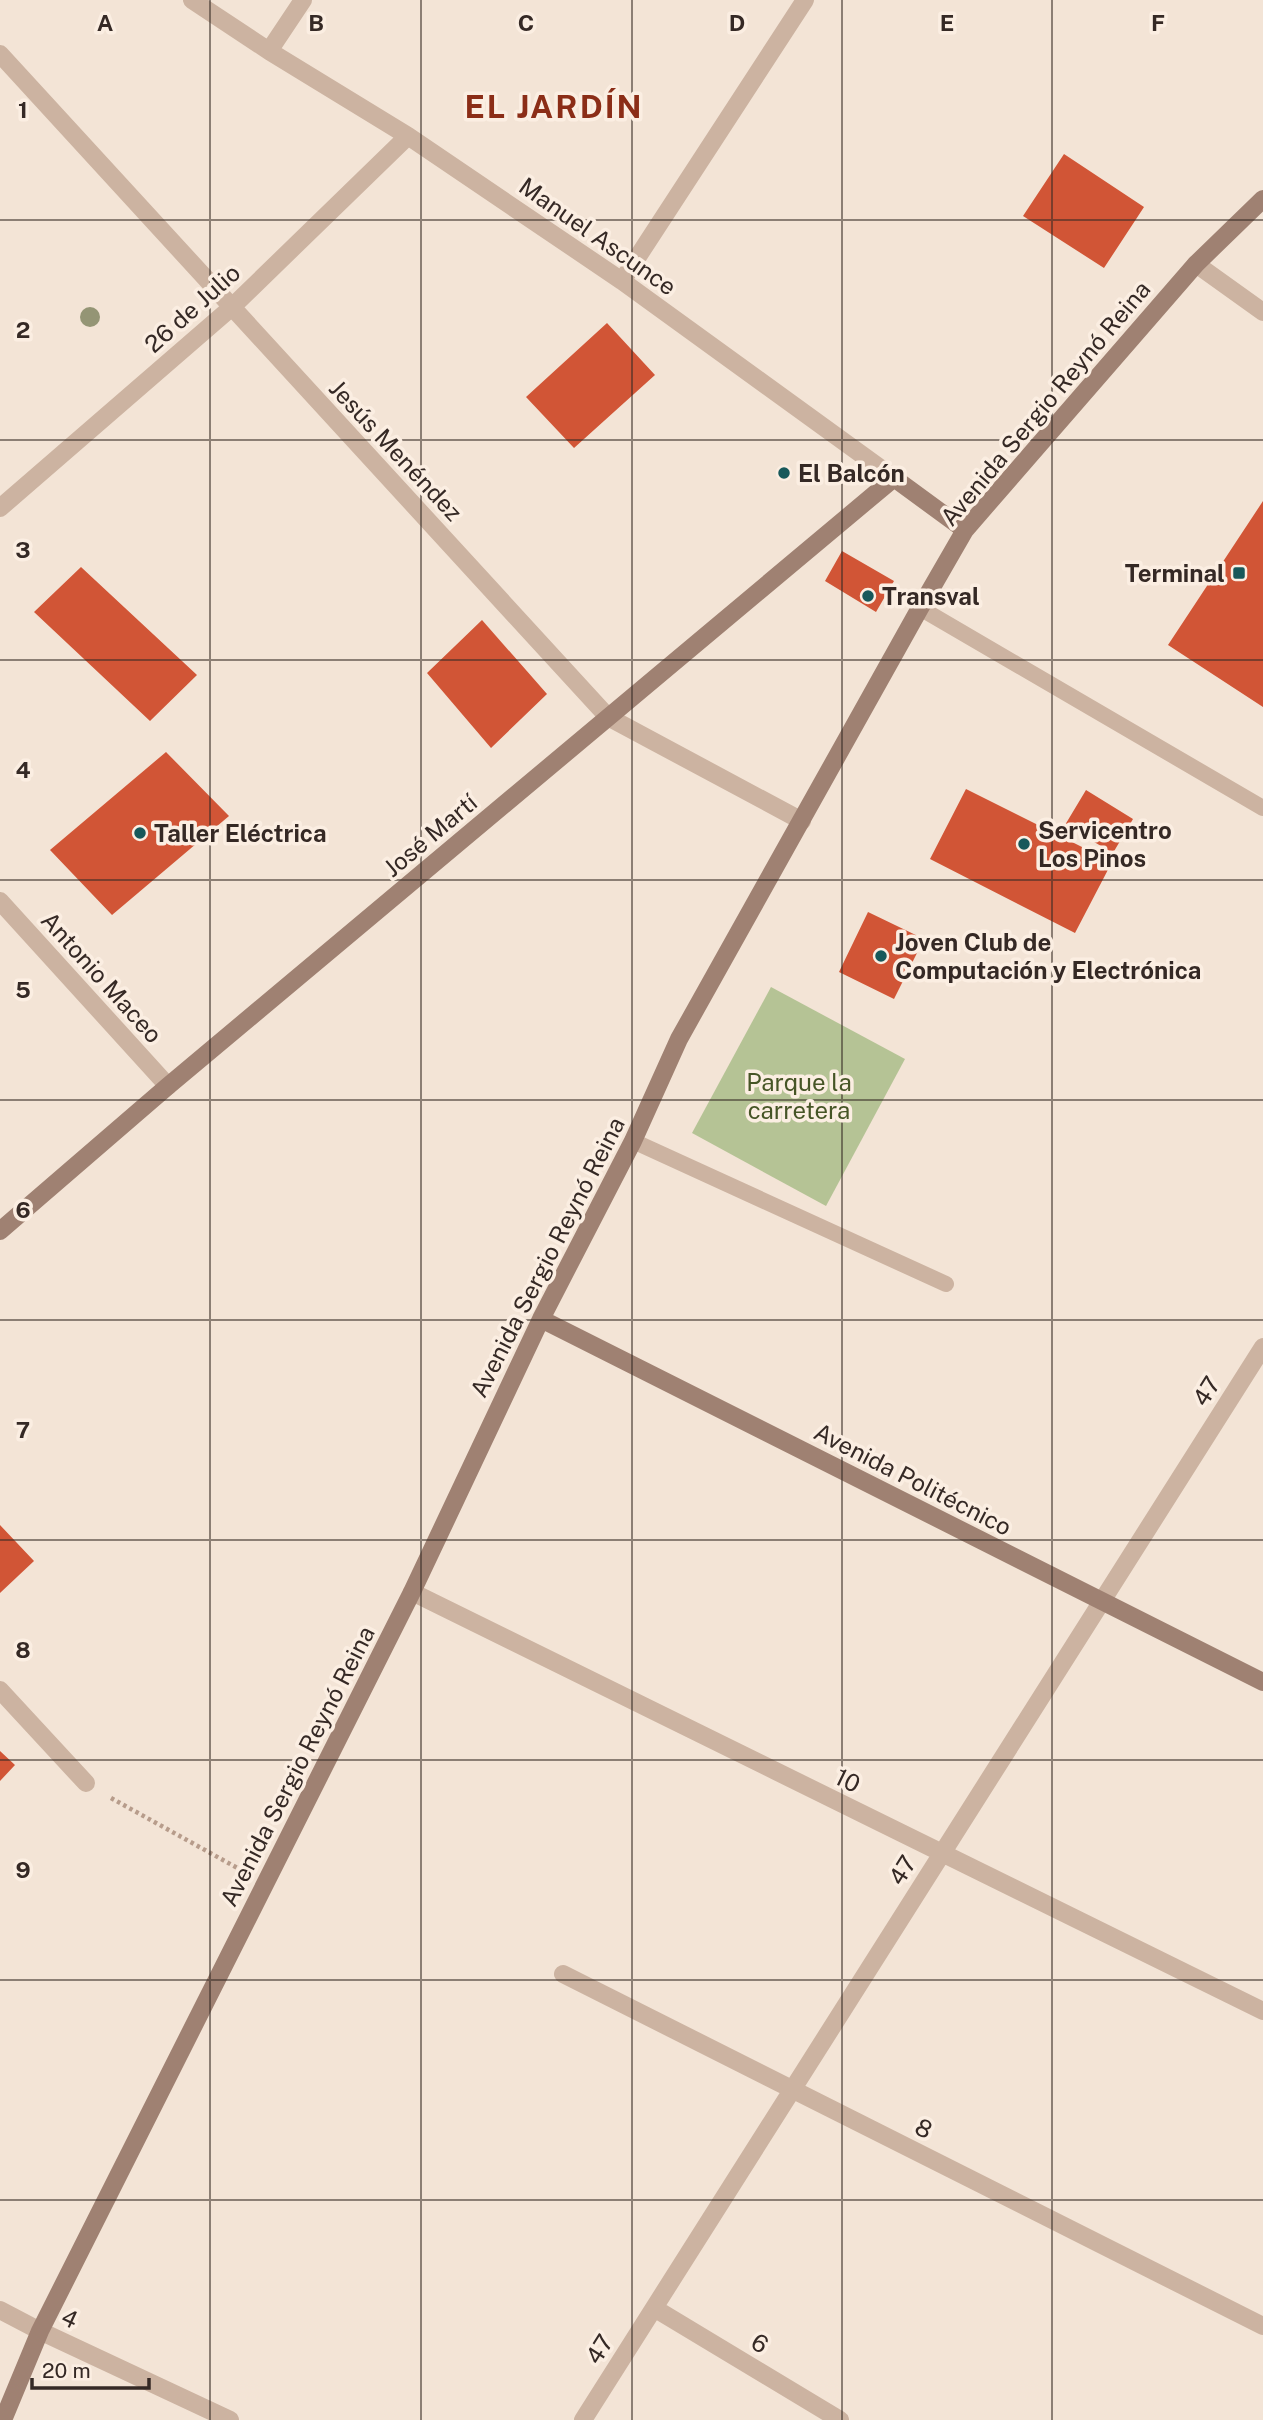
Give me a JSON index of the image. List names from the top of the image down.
{
  "streets": {
    "main road": [
      "Manuel Ascunce",
      "Avenida Sergio Reynó Reina",
      "José Martí",
      "Avenida Politécnico"
    ],
    "street": [
      "26 de Julio",
      "Jesús Menéndez",
      "Antonio Maceo",
      "47",
      "10",
      "8",
      "4",
      "6"
    ]
  },
  "crossings": [
    ["Manuel Ascunce", "26 de Julio"],
    ["Manuel Ascunce", "Avenida Sergio Reynó Reina"],
    ["Manuel Ascunce", "José Martí"],
    ["26 de Julio", "Jesús Menéndez"],
    ["Avenida Sergio Reynó Reina", "Jesús Menéndez"],
    ["Avenida Sergio Reynó Reina", "Avenida Politécnico"],
    ["Avenida Sergio Reynó Reina", "10"],
    ["Avenida Sergio Reynó Reina", "4"],
    ["Jesús Menéndez", "José Martí"],
    ["José Martí", "Antonio Maceo"],
    ["47", "Avenida Politécnico"],
    ["47", "10"],
    ["47", "8"],
    ["47", "6"]
  ],
  "districts": ["EL JARDÍN"],
  "parks": ["Parque la carretera"],
  "places": {
    "other": [
      "El Balcón",
      "Transval",
      "Taller Eléctrica",
      "Servicentro Los Pinos",
      "Joven Club de Computación y Electrónica"
    ],
    "transit": ["Terminal"]
  },
  "scale_bar": "20 m",
  "grid": {
    "columns": [
      "A",
      "B",
      "C",
      "D",
      "E",
      "F"
    ],
    "rows": [
      "1",
      "2",
      "3",
      "4",
      "5",
      "6",
      "7",
      "8",
      "9"
    ]
  }
}
